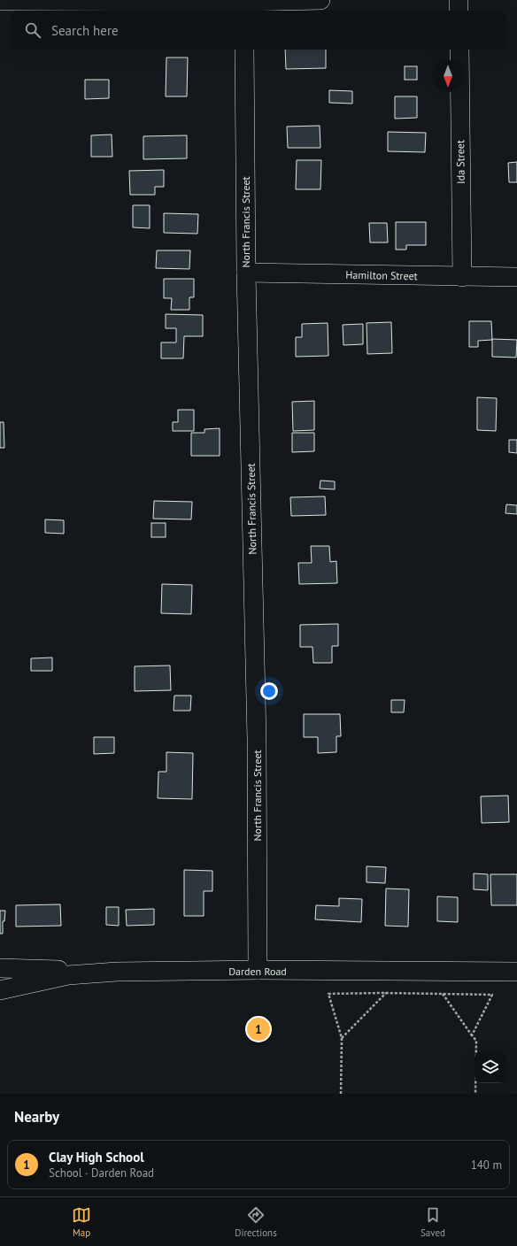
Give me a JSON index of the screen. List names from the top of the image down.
{
  "streets": {
    "street": [
      "Ida Street",
      "North Francis Street",
      "Hamilton Street",
      "Darden Road"
    ]
  },
  "crossings": [
    ["Ida Street", "Hamilton Street"],
    ["North Francis Street", "Hamilton Street"],
    ["North Francis Street", "Darden Road"]
  ],
  "north": "bottom",
  "page": {
    "search": "Search here",
    "pins": "1",
    "heading": "Nearby",
    "list": [
      {
        "mark": "1",
        "name": "Clay High School",
        "note": "School · Darden Road",
        "value": "140 m"
      }
    ],
    "nav": ["Map", "Directions", "Saved"]
  }
}
